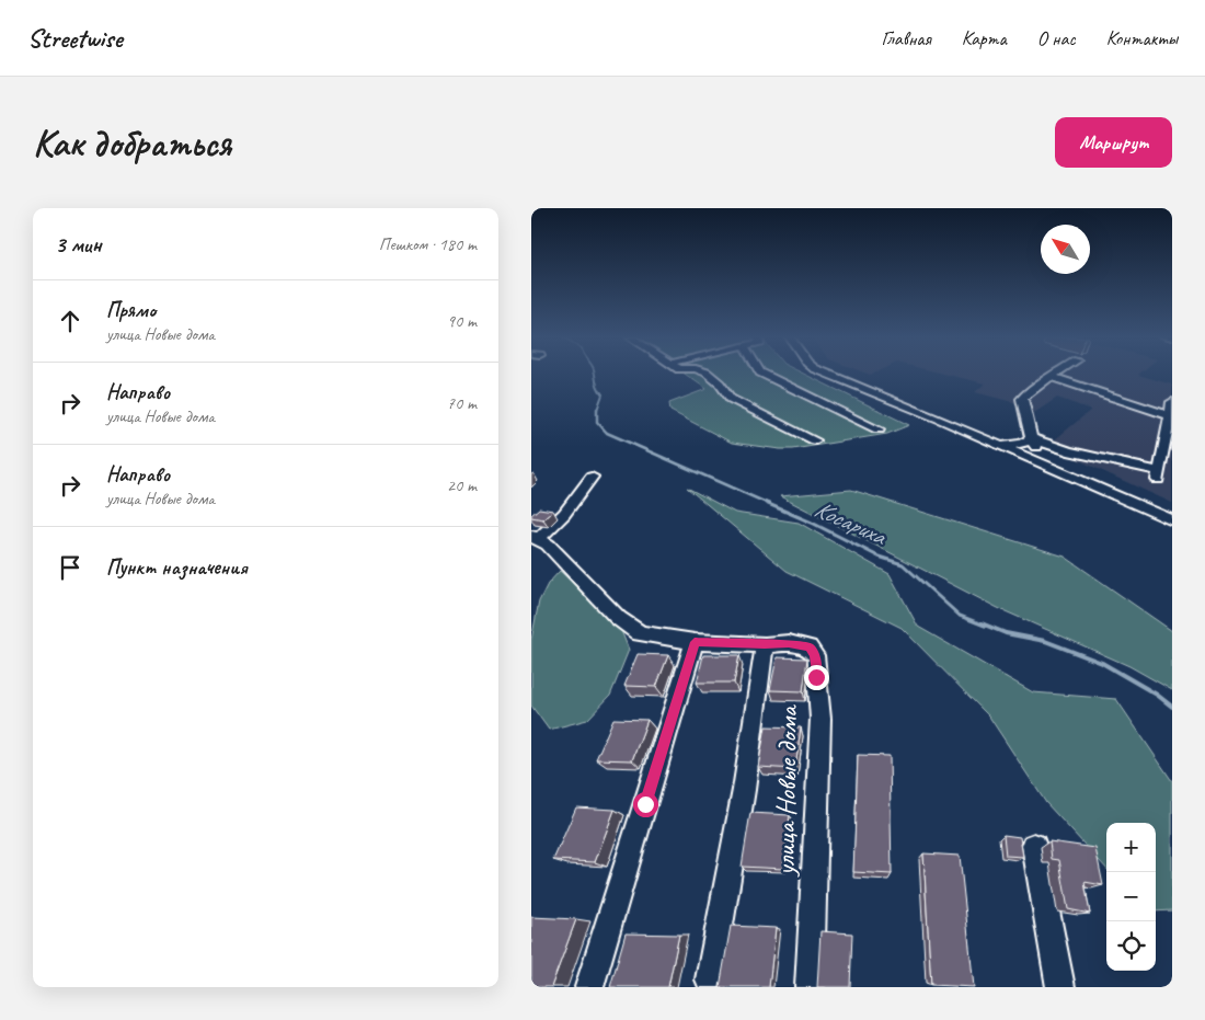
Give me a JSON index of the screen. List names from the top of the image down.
{
  "streets": {
    "street": ["улица Новые дома"]
  },
  "water": ["Косариха"],
  "north": "top left",
  "page": {
    "header": "Streetwise",
    "nav": [
      "Главная",
      "Карта",
      "О нас",
      "Контакты"
    ],
    "buttons": "Маршрут",
    "title": "Как добраться",
    "heading": ["3 мин", "Пешком · 180 m"],
    "list": [
      ["Прямо", "улица Новые дома", "90 m"],
      ["Направо", "улица Новые дома", "70 m"],
      ["Направо", "улица Новые дома", "20 m"],
      "Пункт назначения"
    ],
    "map_buttons": ["+", "−"]
  }
}
